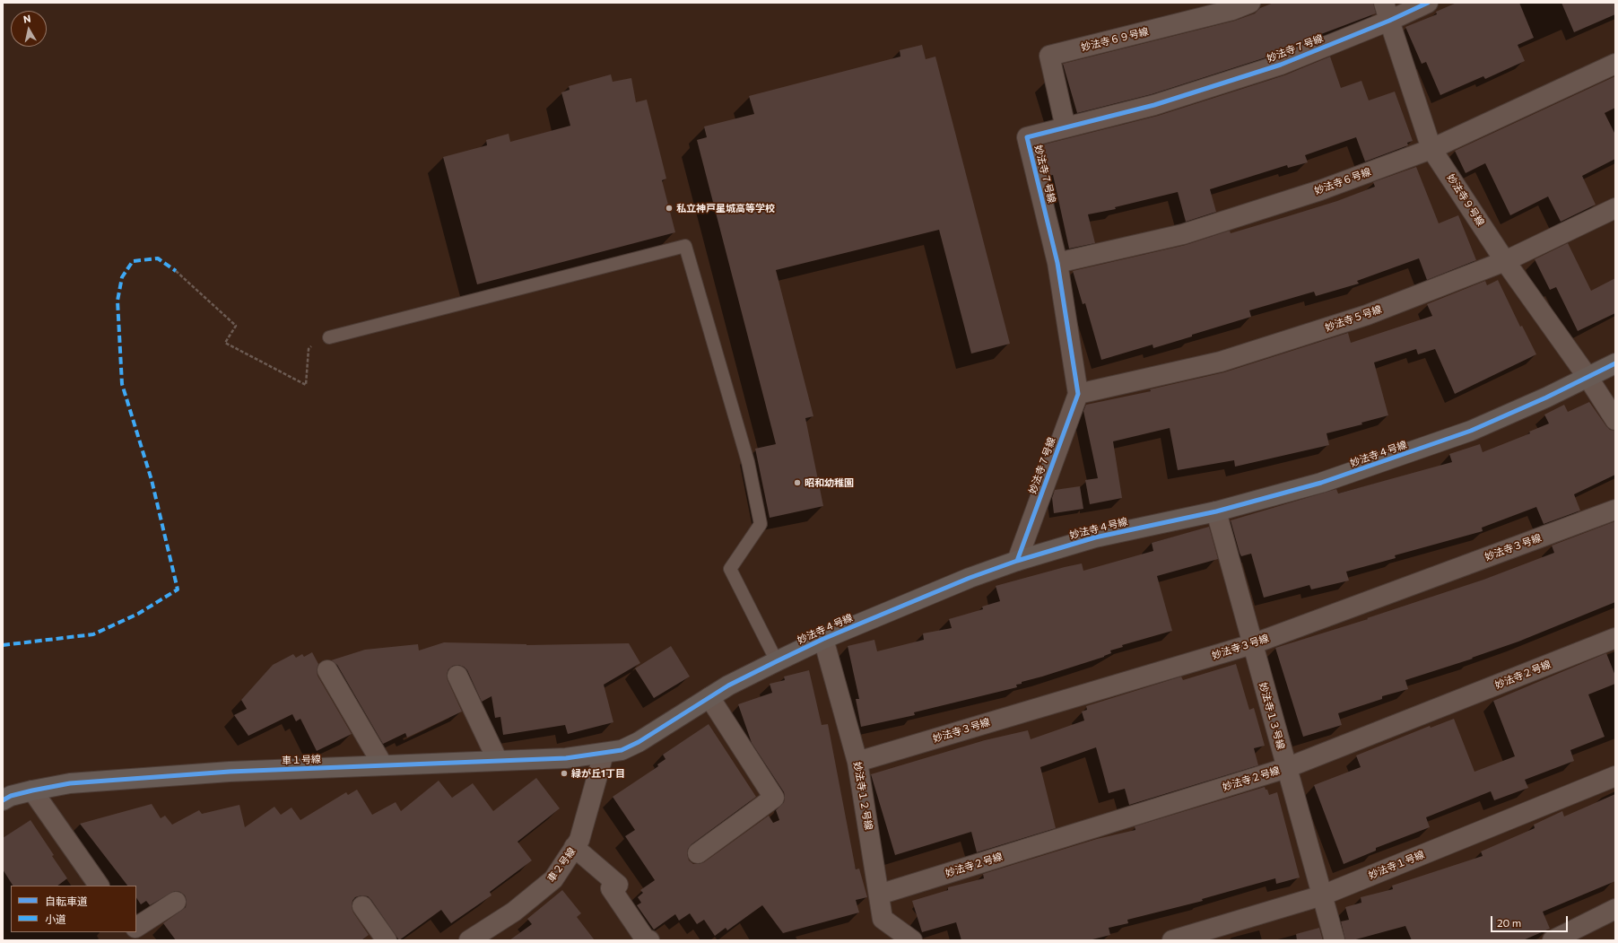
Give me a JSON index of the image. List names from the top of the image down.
{
  "streets": {
    "street": [
      "妙法寺６９号線",
      "妙法寺７号線",
      "妙法寺６号線",
      "妙法寺９号線",
      "妙法寺５号線",
      "妙法寺４号線",
      "妙法寺３号線",
      "妙法寺２号線",
      "妙法寺１３号線",
      "車１号線",
      "妙法寺１２号線",
      "車２号線",
      "妙法寺１号線"
    ]
  },
  "crossings": [
    ["妙法寺６９号線", "妙法寺７号線"],
    ["妙法寺７号線", "妙法寺６号線"],
    ["妙法寺７号線", "妙法寺９号線"],
    ["妙法寺７号線", "妙法寺５号線"],
    ["妙法寺７号線", "妙法寺４号線"],
    ["妙法寺６号線", "妙法寺９号線"],
    ["妙法寺９号線", "妙法寺５号線"],
    ["妙法寺９号線", "妙法寺４号線"],
    ["妙法寺４号線", "妙法寺１３号線"],
    ["妙法寺４号線", "車１号線"],
    ["妙法寺４号線", "妙法寺１２号線"],
    ["妙法寺４号線", "車２号線"],
    ["妙法寺３号線", "妙法寺１３号線"],
    ["妙法寺３号線", "妙法寺１２号線"],
    ["妙法寺２号線", "妙法寺１３号線"],
    ["妙法寺２号線", "妙法寺１２号線"],
    ["妙法寺１３号線", "妙法寺１号線"],
    ["車１号線", "車２号線"]
  ],
  "places": ["私立神戸星城高等学校", "昭和幼稚園", "緑が丘1丁目"],
  "legend": ["自転車道", "小道"],
  "scale_bar": "20 m",
  "north": "top"
}
